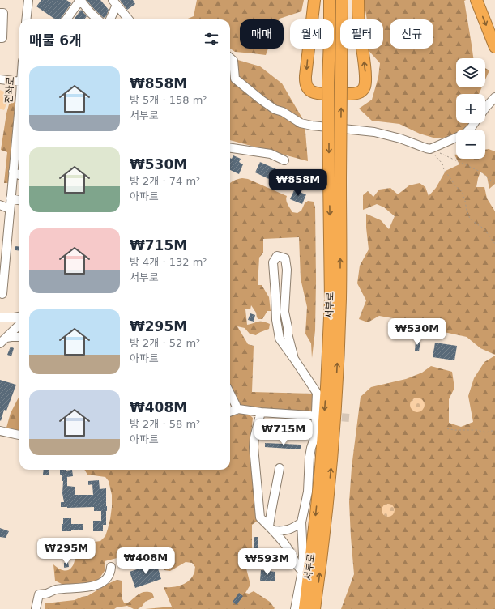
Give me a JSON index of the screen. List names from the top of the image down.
{
  "streets": {
    "highway": ["서부로"],
    "street": ["전좌로"]
  },
  "page": {
    "chip": [
      "매매",
      "월세",
      "필터",
      "신규"
    ],
    "heading": "매물 6개",
    "map_buttons": ["+", "−"],
    "list": [
      {
        "name": "₩858M",
        "note": "방 5개 · 158 m² · 서부로"
      },
      {
        "name": "₩530M",
        "note": "방 2개 · 74 m² · 아파트"
      },
      {
        "name": "₩715M",
        "note": "방 4개 · 132 m² · 서부로"
      },
      {
        "name": "₩295M",
        "note": "방 2개 · 52 m² · 아파트"
      },
      {
        "name": "₩408M",
        "note": "방 2개 · 58 m² · 아파트"
      }
    ],
    "price": [
      "₩858M",
      "₩530M",
      "₩715M",
      "₩295M",
      "₩408M",
      "₩593M"
    ]
  }
}
